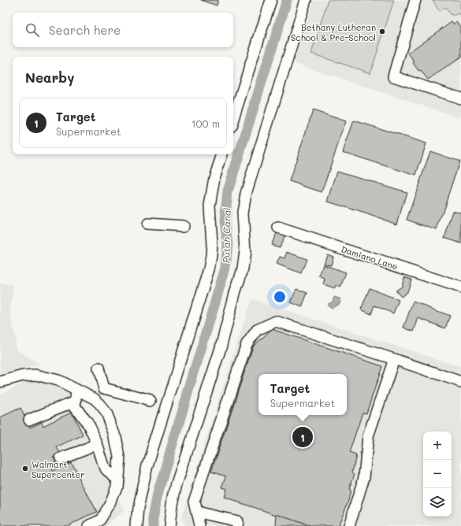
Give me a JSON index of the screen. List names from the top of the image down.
{
  "streets": {
    "street": ["Damiano Lane"]
  },
  "water": ["Putah Canal"],
  "places": ["Bethany Lutheran School & Pre-School", "Walmart Supercenter"],
  "page": {
    "search": "Search here",
    "heading": "Nearby",
    "list": [
      {
        "mark": "1",
        "name": "Target",
        "note": "Supermarket",
        "value": "100 m"
      }
    ],
    "popup": ["Target", "Supermarket"],
    "pins": "1",
    "map_buttons": ["+", "−"]
  }
}
